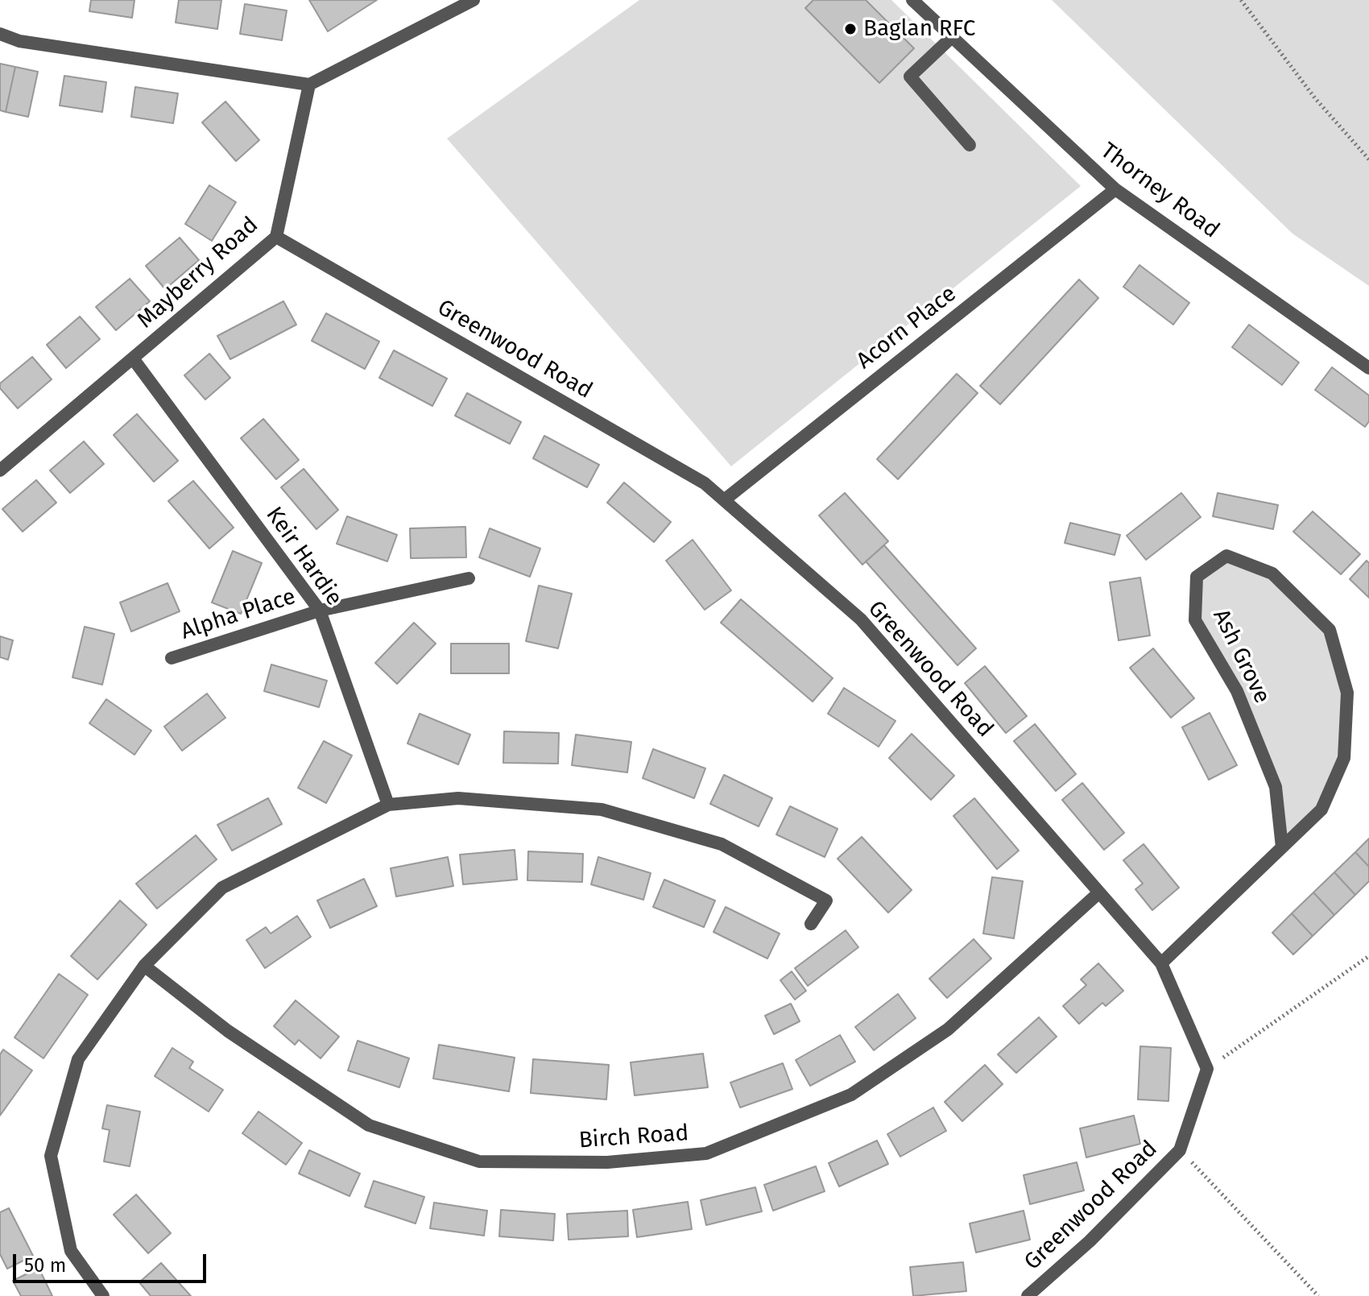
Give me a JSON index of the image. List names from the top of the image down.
{
  "streets": {
    "street": [
      "Thorney Road",
      "Mayberry Road",
      "Acorn Place",
      "Greenwood Road",
      "Keir Hardie",
      "Alpha Place",
      "Ash Grove",
      "Birch Road"
    ]
  },
  "crossings": [
    ["Thorney Road", "Acorn Place"],
    ["Mayberry Road", "Greenwood Road"],
    ["Mayberry Road", "Keir Hardie"],
    ["Acorn Place", "Greenwood Road"],
    ["Greenwood Road", "Ash Grove"],
    ["Greenwood Road", "Birch Road"],
    ["Keir Hardie", "Alpha Place"]
  ],
  "places": ["Baglan RFC"],
  "scale_bar": "50 m"
}
